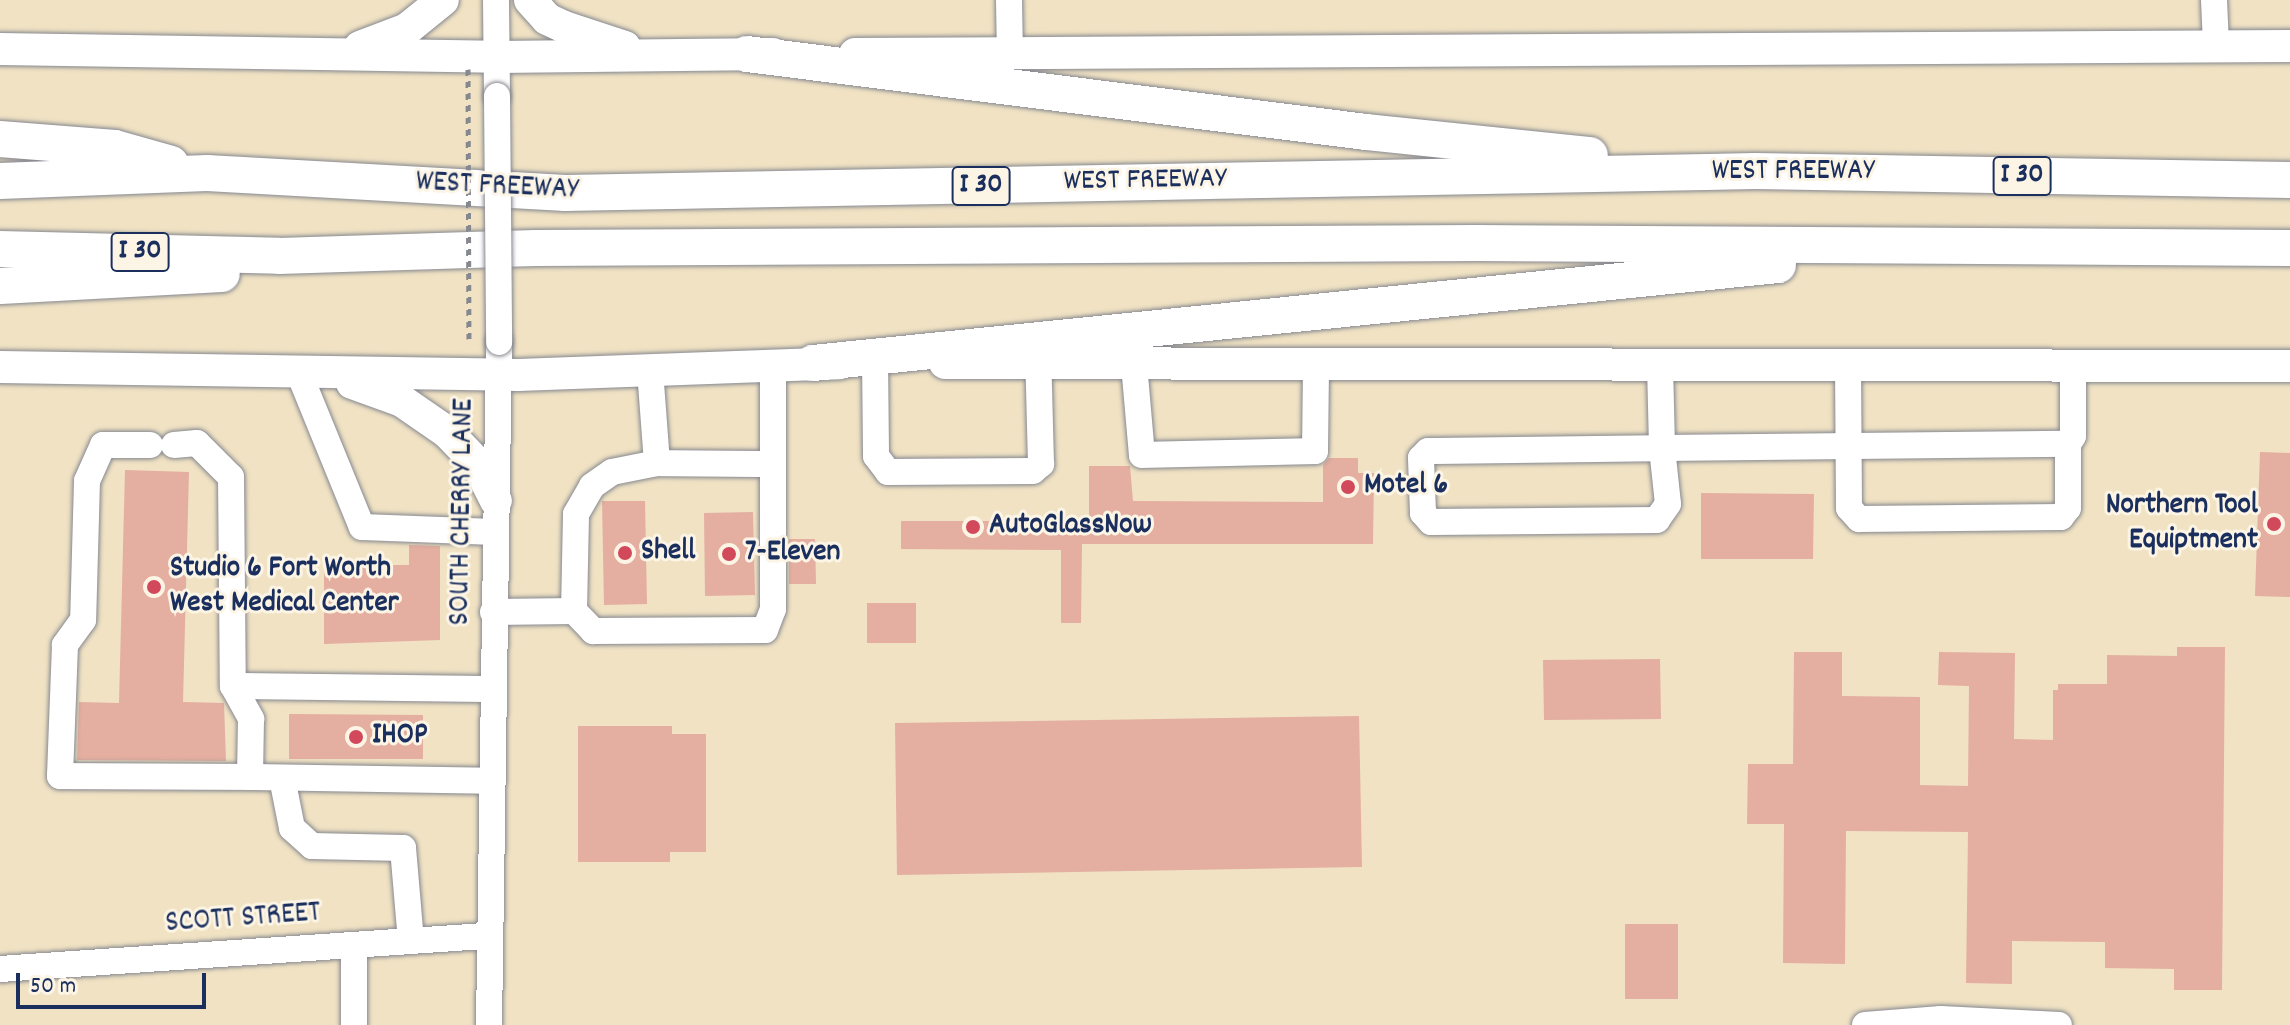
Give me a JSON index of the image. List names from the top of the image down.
{
  "streets": {
    "highway": ["WEST FREEWAY", "I 30"],
    "street": ["SOUTH CHERRY LANE", "SCOTT STREET"]
  },
  "crossings": [
    ["SOUTH CHERRY LANE", "SCOTT STREET"]
  ],
  "places": [
    "Motel 6",
    "Northern Tool Equiptment",
    "AutoGlassNow",
    "Shell",
    "7-Eleven",
    "Studio 6 Fort Worth West Medical Center",
    "IHOP"
  ],
  "scale_bar": "50 m"
}
